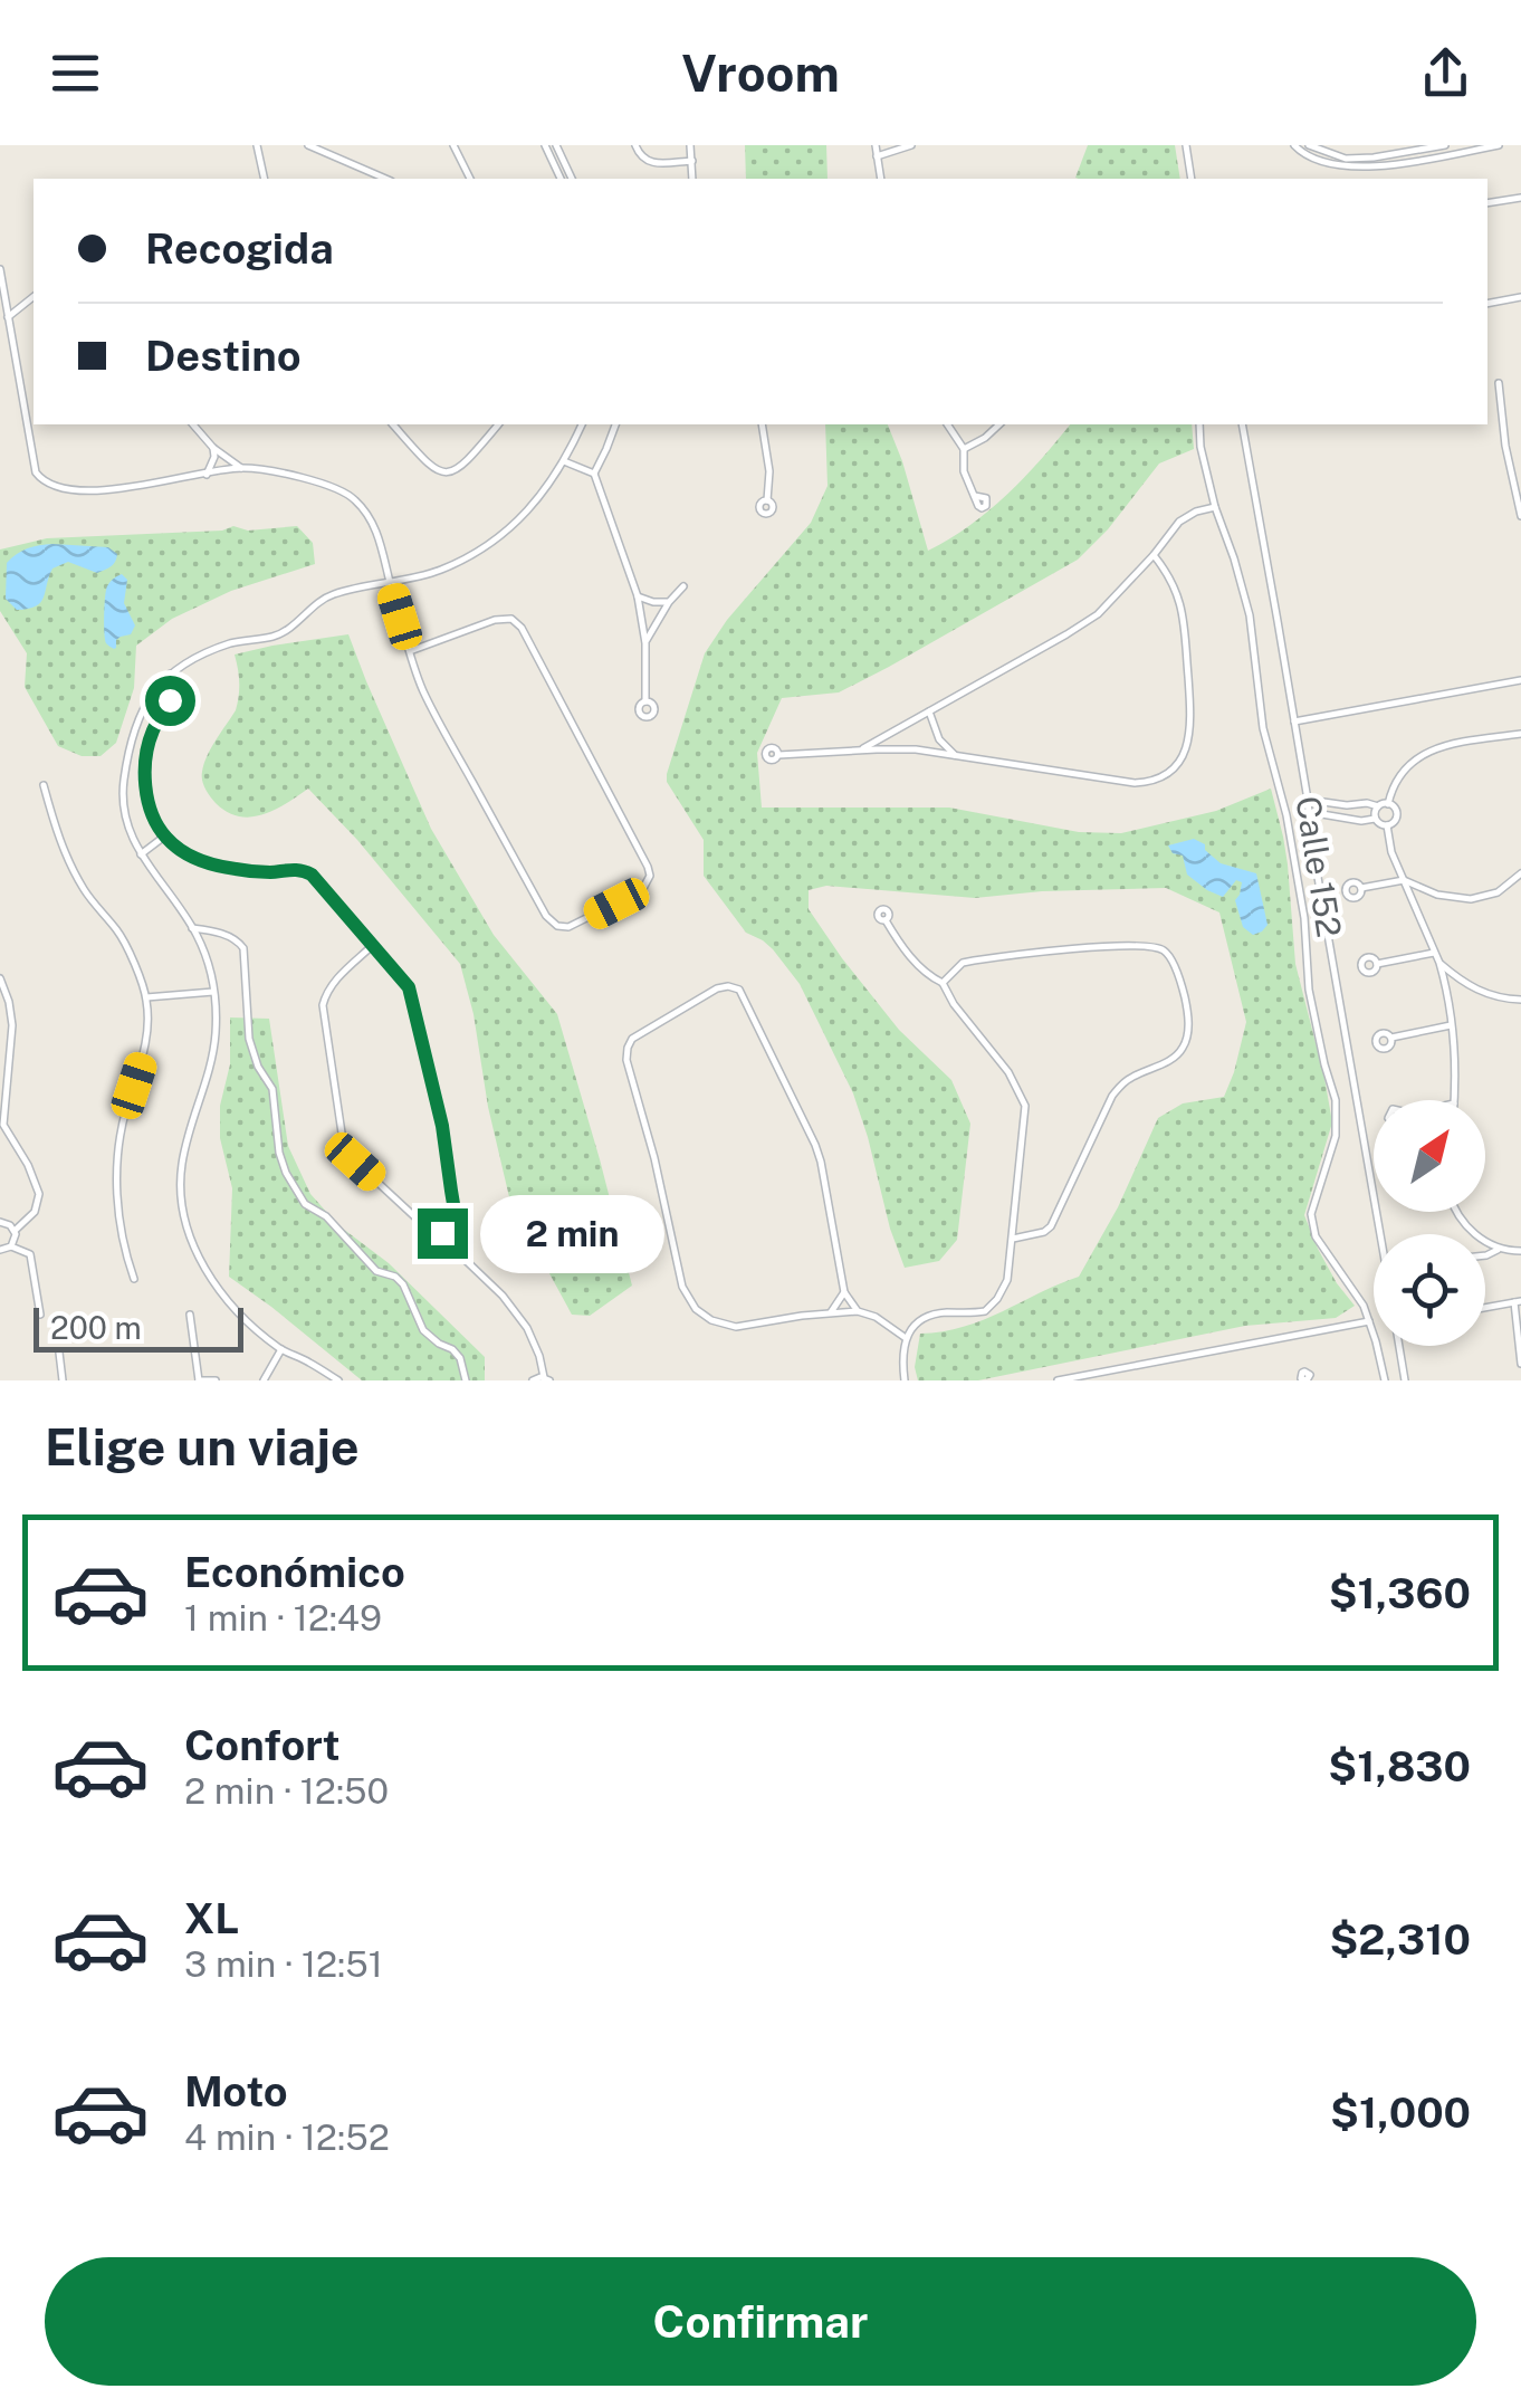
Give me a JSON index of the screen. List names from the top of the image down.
{
  "streets": {
    "street": ["Calle 152"]
  },
  "scale_bar": "200 m",
  "north": "top right",
  "page": {
    "header": "Vroom",
    "banner": ["Recogida", "Destino"],
    "bubble": "2 min",
    "scale": "200 m",
    "heading": "Elige un viaje",
    "list": [
      {
        "name": "Económico",
        "note": "1 min · 12:49",
        "value": "$1,360"
      },
      {
        "name": "Confort",
        "note": "2 min · 12:50",
        "value": "$1,830"
      },
      {
        "name": "XL",
        "note": "3 min · 12:51",
        "value": "$2,310"
      },
      {
        "name": "Moto",
        "note": "4 min · 12:52",
        "value": "$1,000"
      }
    ],
    "buttons": "Confirmar"
  }
}
